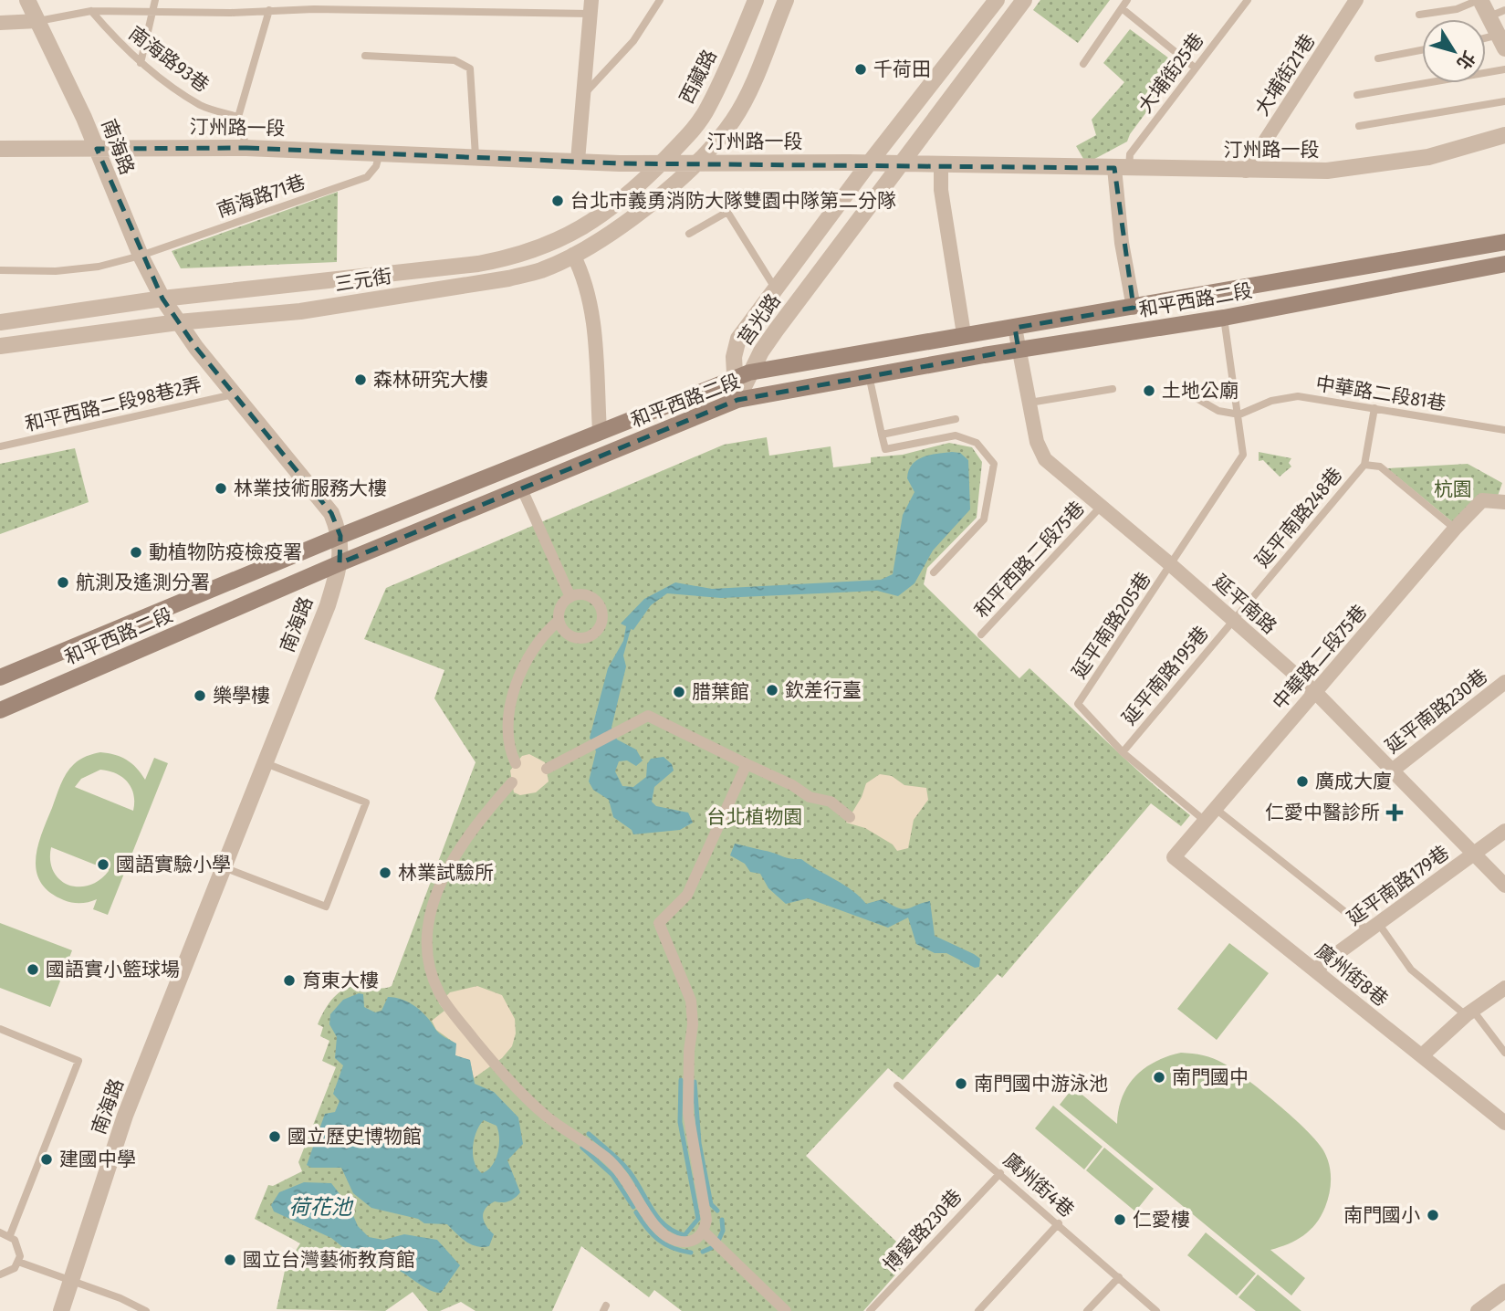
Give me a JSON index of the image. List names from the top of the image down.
{
  "streets": {
    "main road": ["和平西路二段"],
    "street": [
      "大埔街21巷",
      "西藏路",
      "汀州路一段",
      "南海路",
      "三元街",
      "莒光路",
      "延平南路",
      "中華路二段75巷",
      "延平南路230巷",
      "延平南路179巷",
      "廣州街8巷"
    ],
    "lane": [
      "南海路93巷",
      "大埔街25巷",
      "南海路71巷",
      "中華路二段81巷",
      "和平西路二段98巷2弄",
      "延平南路248巷",
      "和平西路二段75巷",
      "延平南路205巷",
      "延平南路195巷",
      "廣州街4巷",
      "博愛路230巷"
    ]
  },
  "crossings": [
    ["大埔街25巷", "汀州路一段"],
    ["大埔街21巷", "汀州路一段"],
    ["西藏路", "汀州路一段"],
    ["西藏路", "三元街"],
    ["汀州路一段", "南海路"],
    ["汀州路一段", "南海路71巷"],
    ["汀州路一段", "三元街"],
    ["汀州路一段", "莒光路"],
    ["南海路", "南海路71巷"],
    ["南海路", "三元街"],
    ["南海路", "和平西路二段"],
    ["南海路", "和平西路二段98巷2弄"],
    ["和平西路二段", "莒光路"],
    ["和平西路二段", "延平南路"],
    ["和平西路二段", "延平南路205巷"],
    ["中華路二段81巷", "延平南路205巷"],
    ["延平南路248巷", "延平南路"],
    ["延平南路248巷", "中華路二段75巷"],
    ["延平南路248巷", "延平南路195巷"],
    ["和平西路二段75巷", "延平南路"],
    ["延平南路", "延平南路205巷"],
    ["延平南路", "中華路二段75巷"],
    ["延平南路", "延平南路195巷"],
    ["延平南路", "延平南路230巷"],
    ["延平南路", "延平南路179巷"],
    ["延平南路205巷", "延平南路195巷"],
    ["中華路二段75巷", "廣州街8巷"],
    ["延平南路179巷", "廣州街8巷"],
    ["廣州街4巷", "博愛路230巷"]
  ],
  "water": ["荷花池"],
  "parks": ["杭園", "台北植物園"],
  "places": {
    "other": [
      "千荷田",
      "台北市義勇消防大隊雙園中隊第二分隊",
      "森林研究大樓",
      "土地公廟",
      "林業技術服務大樓",
      "動植物防疫檢疫署",
      "航測及遙測分署",
      "欽差行臺",
      "腊葉館",
      "樂學樓",
      "廣成大廈",
      "國語實驗小學",
      "林業試驗所",
      "國語實小籃球場",
      "育東大樓",
      "南門國中",
      "南門國中游泳池",
      "國立歷史博物館",
      "建國中學",
      "南門國小",
      "仁愛樓",
      "國立台灣藝術教育館"
    ],
    "health": ["仁愛中醫診所"]
  },
  "north": "bottom right"
}
